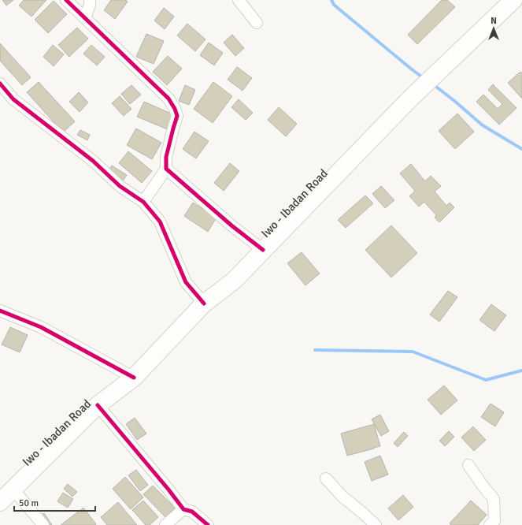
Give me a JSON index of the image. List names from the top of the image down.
{
  "streets": {
    "main road": ["Iwo - Ibadan Road"]
  },
  "scale_bar": "50 m",
  "north": "top"
}
